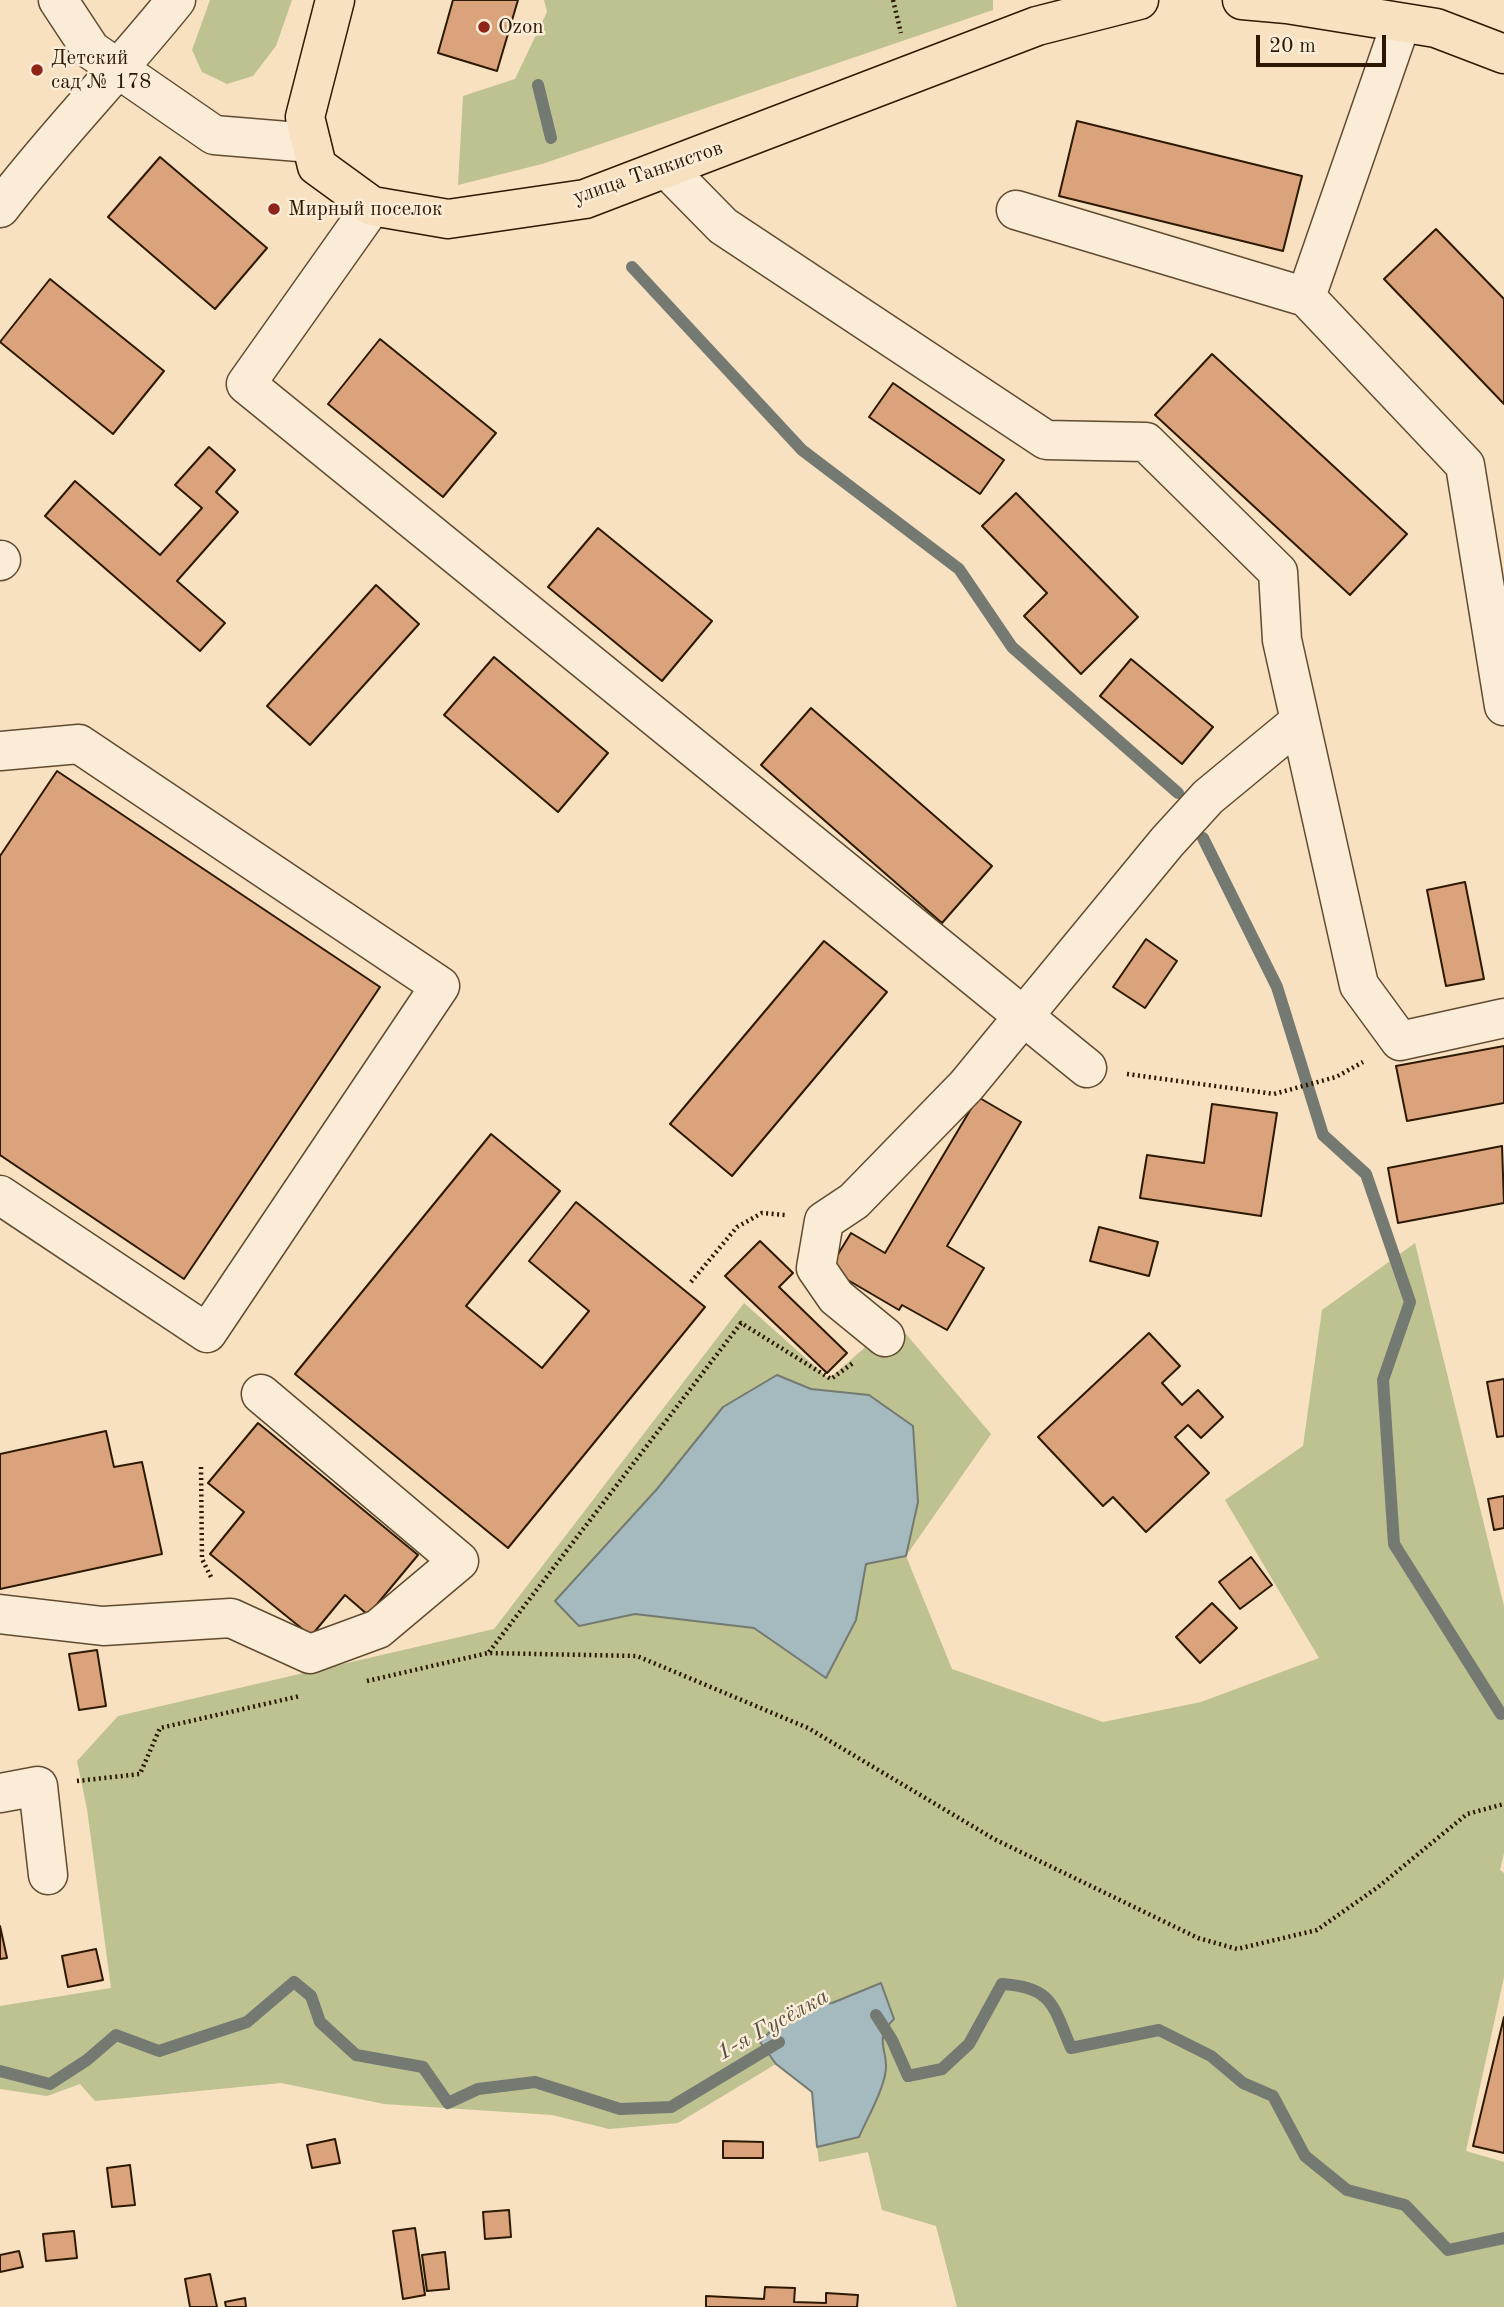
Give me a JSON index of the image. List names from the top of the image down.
{
  "streets": {
    "main road": ["улица Танкистов"]
  },
  "water": ["1-я Гусёлка"],
  "places": ["Ozon", "Детский сад № 178", "Мирный поселок"],
  "scale_bar": "20 m"
}
